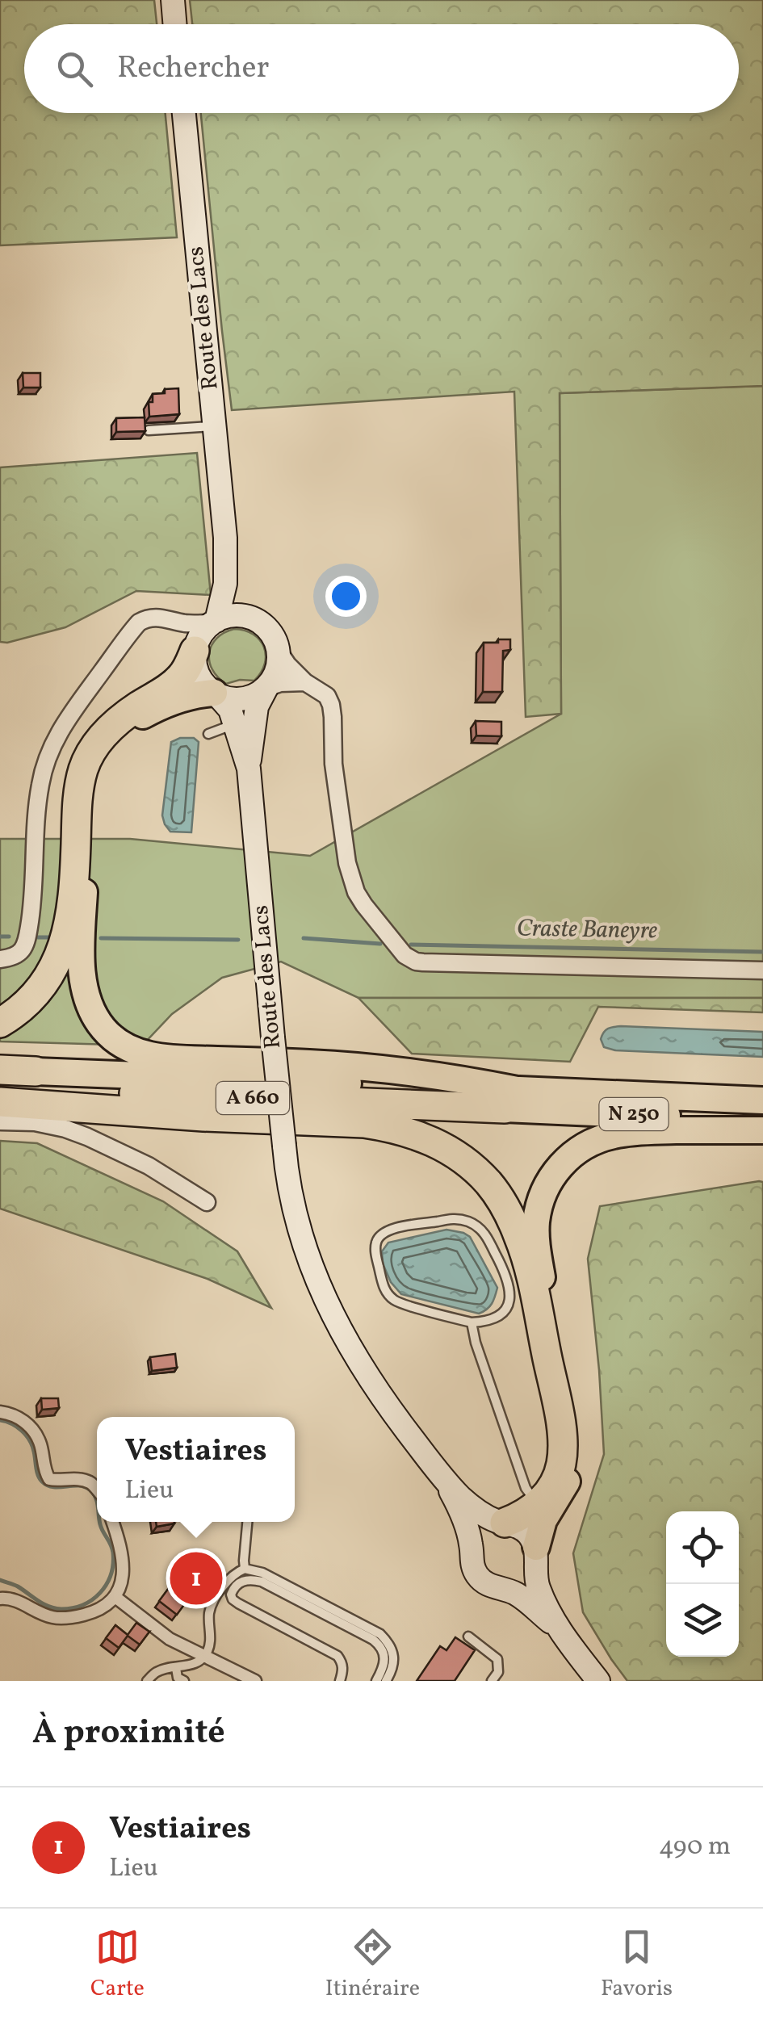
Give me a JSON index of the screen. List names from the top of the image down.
{
  "streets": {
    "highway": ["A 660", "N 250"],
    "main road": ["Route des Lacs"]
  },
  "crossings": [
    ["A 660", "N 250"]
  ],
  "water": ["Craste Baneyre"],
  "page": {
    "search": "Rechercher",
    "popup": ["Vestiaires", "Lieu"],
    "pins": "1",
    "heading": "À proximité",
    "list": [
      {
        "mark": "1",
        "name": "Vestiaires",
        "note": "Lieu",
        "value": "490 m"
      }
    ],
    "nav": ["Carte", "Itinéraire", "Favoris"]
  }
}
